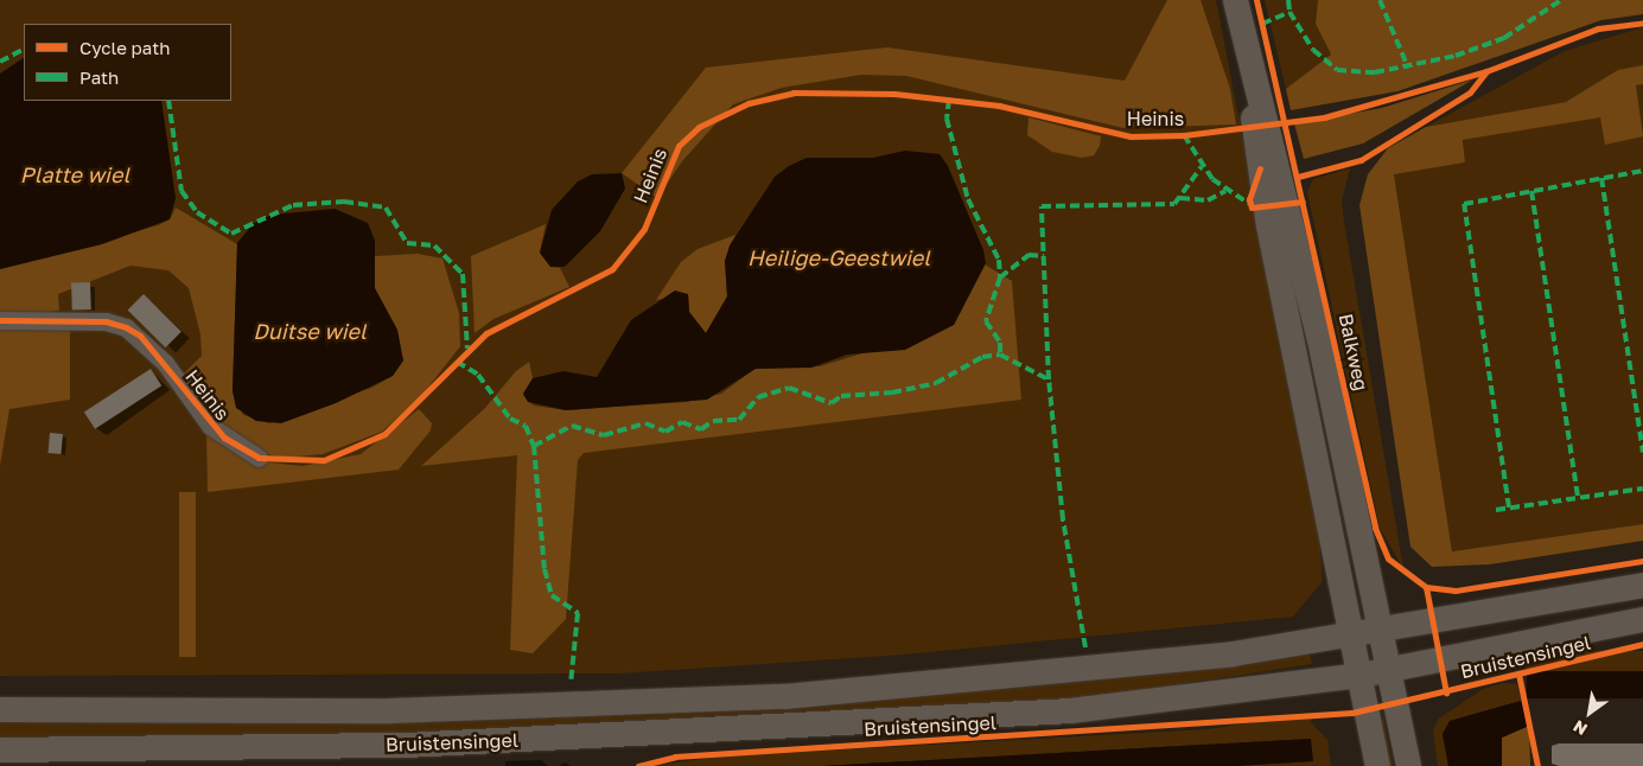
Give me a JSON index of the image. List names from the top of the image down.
{
  "streets": {
    "main road": ["Balkweg", "Bruistensingel"],
    "street": ["Heinis"]
  },
  "crossings": [
    ["Balkweg", "Bruistensingel"]
  ],
  "water": ["Platte wiel", "Heilige-Geestwiel", "Duitse wiel"],
  "legend": ["Cycle path", "Path"],
  "north": "bottom left"
}
